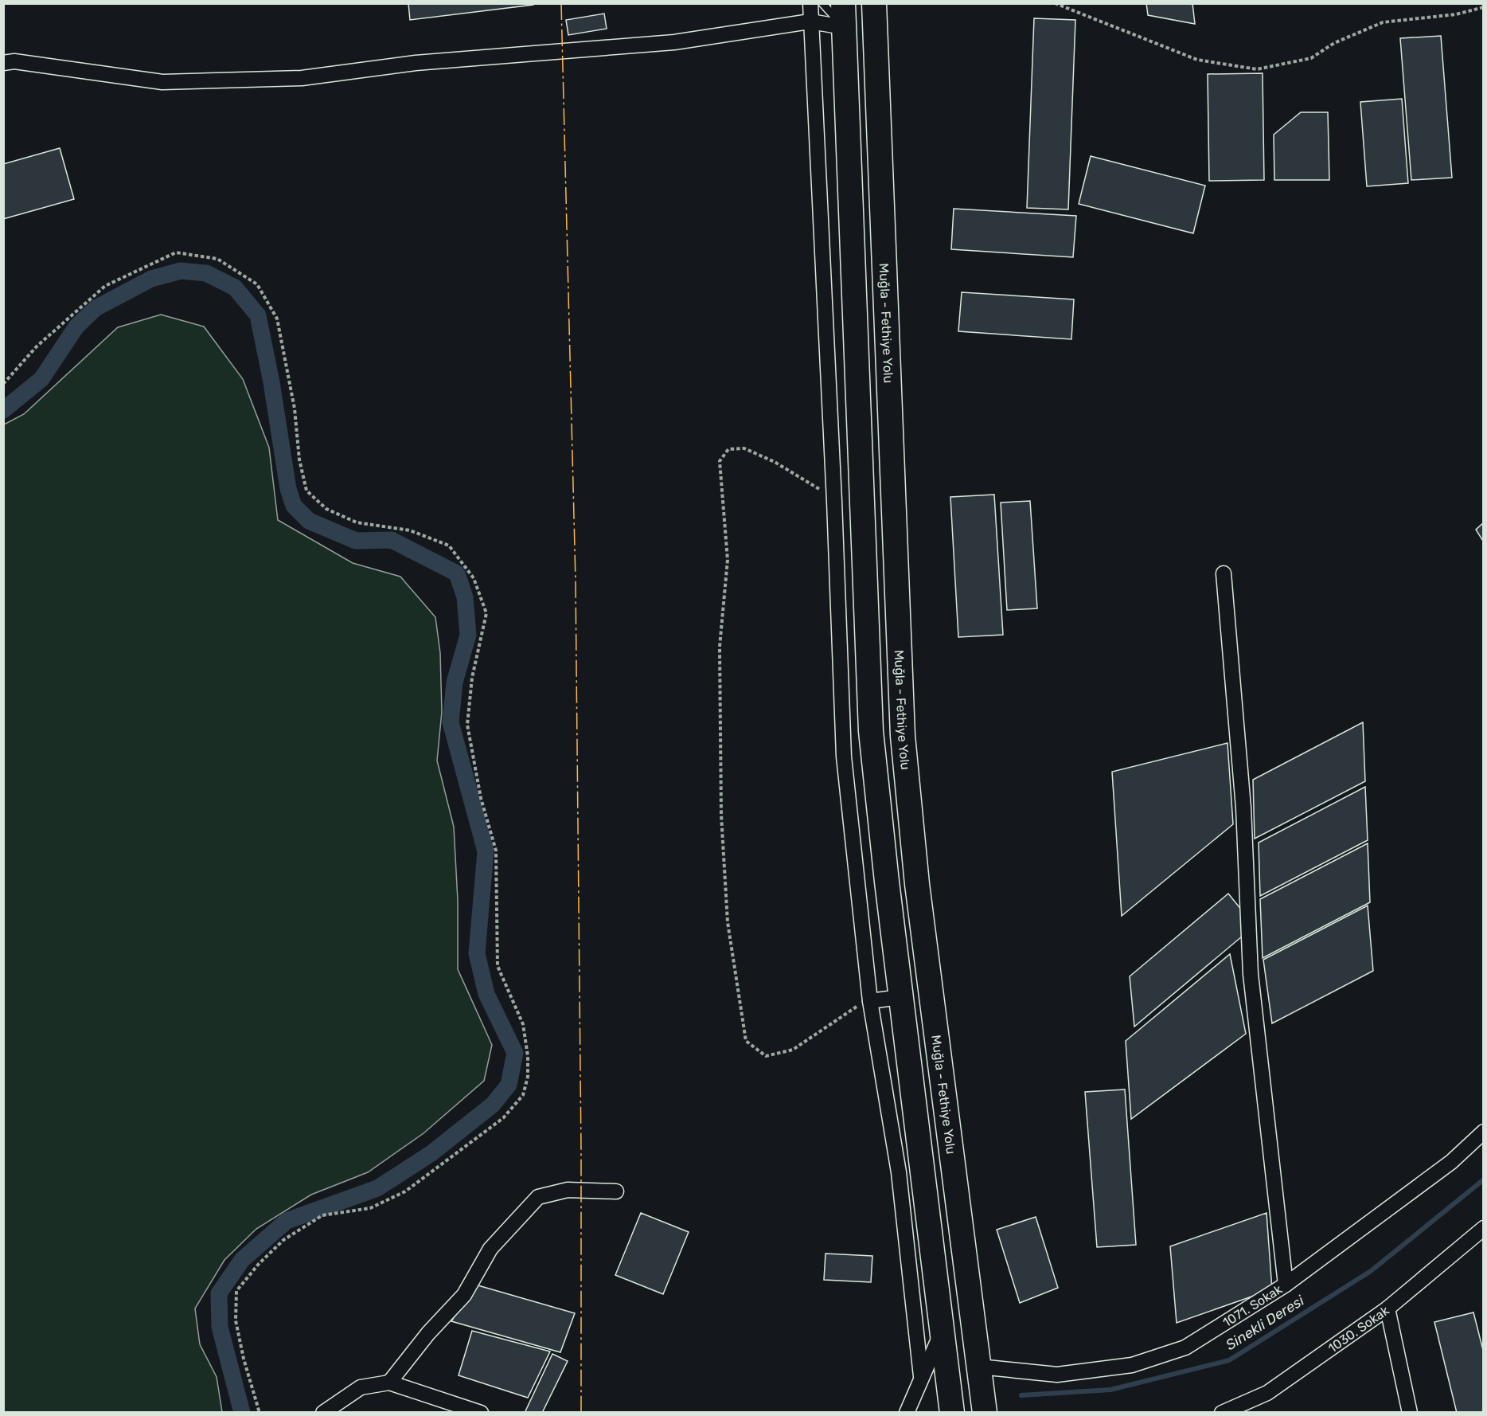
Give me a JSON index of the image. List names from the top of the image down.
{
  "streets": {
    "highway": ["Muğla - Fethiye Yolu"],
    "street": ["1071. Sokak", "1030. Sokak"]
  },
  "crossings": [
    ["Muğla - Fethiye Yolu", "1071. Sokak"]
  ],
  "water": ["Sinekli Deresi"]
}
